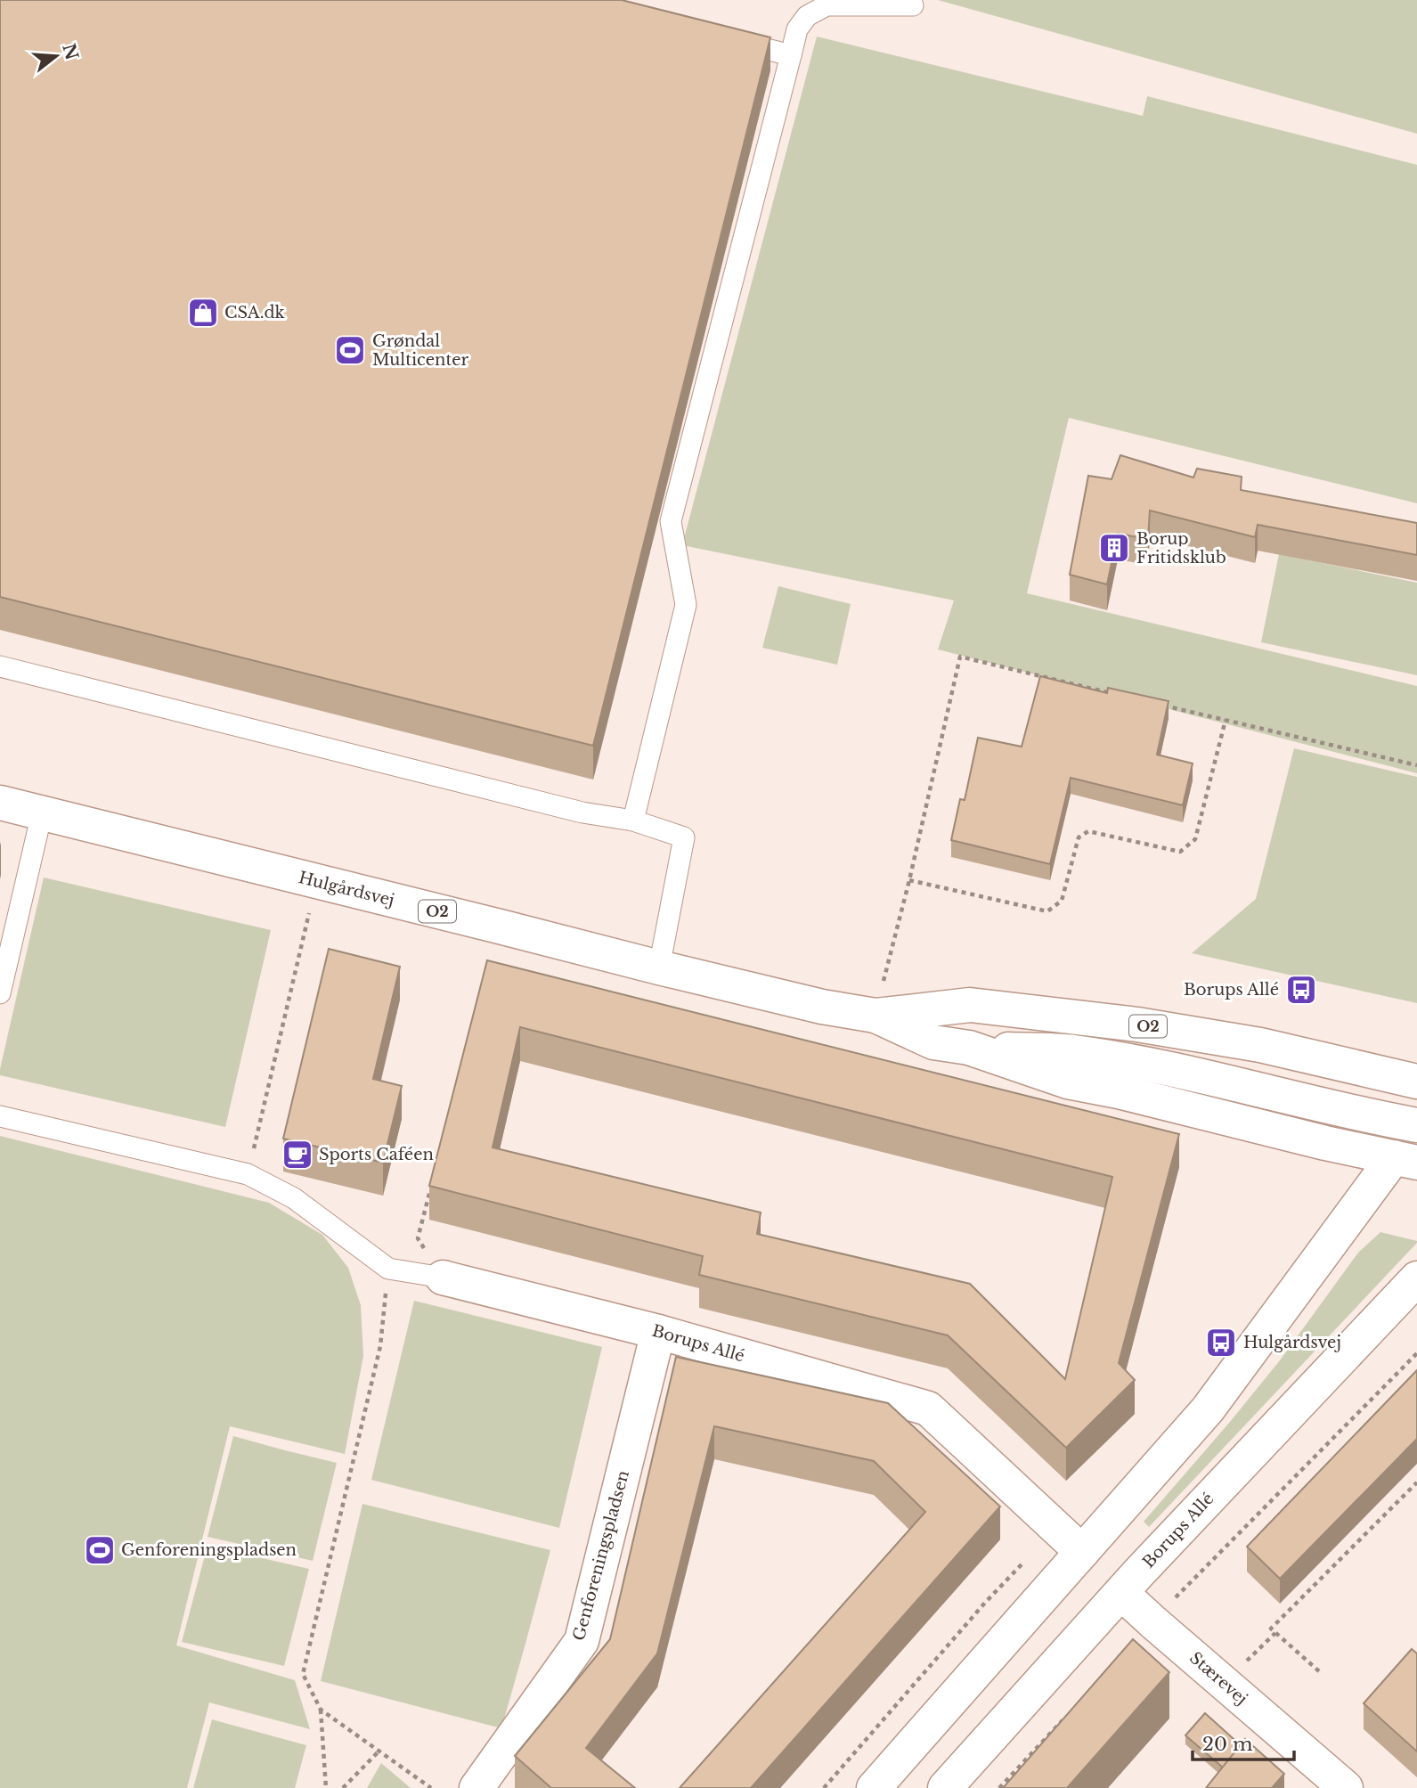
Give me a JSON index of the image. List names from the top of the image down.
{
  "streets": {
    "street": [
      "Hulgårdsvej",
      "O2",
      "Borups Allé",
      "Genforeningspladsen",
      "Stærevej"
    ]
  },
  "crossings": [
    ["Borups Allé", "Genforeningspladsen"],
    ["Borups Allé", "Stærevej"]
  ],
  "places": {
    "shop": ["CSA.dk"],
    "sports": ["Grøndal Multicenter", "Genforeningspladsen"],
    "building": ["Borup Fritidsklub"],
    "bus stop": ["Borups Allé", "Hulgårdsvej"],
    "cafe": ["Sports Caféen"]
  },
  "scale_bar": "20 m",
  "north": "right"
}
